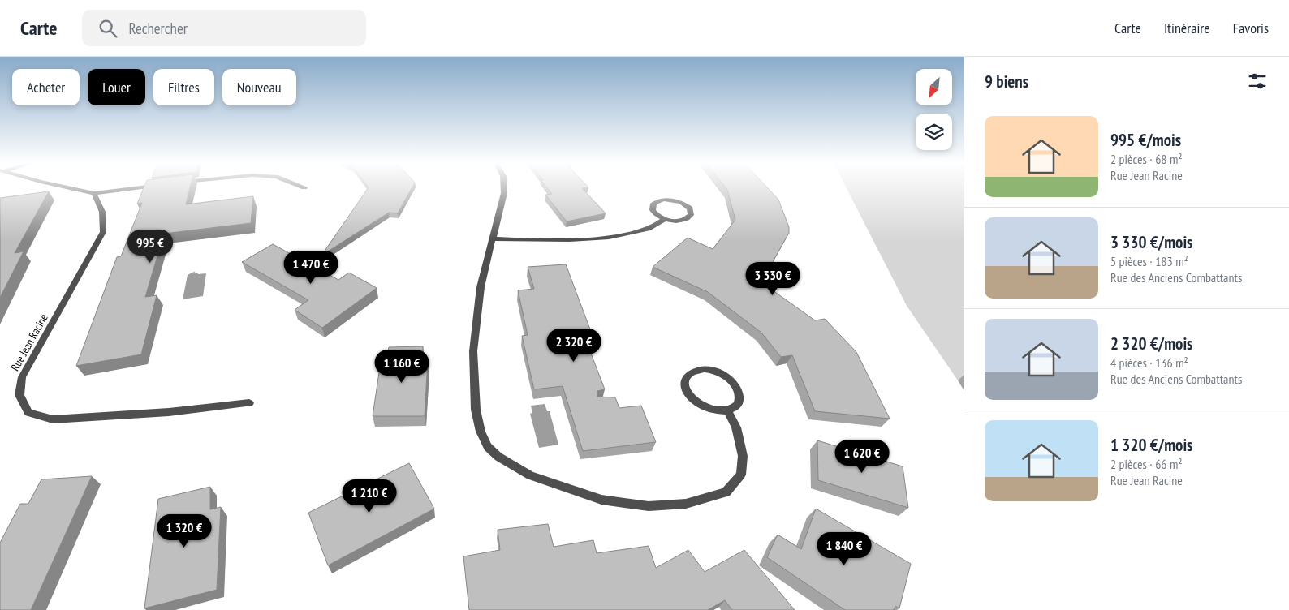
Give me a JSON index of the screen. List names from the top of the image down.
{
  "streets": {
    "street": ["Rue Jean Racine"]
  },
  "north": "bottom left",
  "page": {
    "header": "Carte",
    "search": "Rechercher",
    "nav": ["Carte", "Itinéraire", "Favoris"],
    "heading": "9 biens",
    "chip": [
      "Acheter",
      "Louer",
      "Filtres",
      "Nouveau"
    ],
    "list": [
      {
        "name": "995 €/mois",
        "note": "2 pièces · 68 m² · Rue Jean Racine"
      },
      {
        "name": "3 330 €/mois",
        "note": "5 pièces · 183 m² · Rue des Anciens Combattants"
      },
      {
        "name": "2 320 €/mois",
        "note": "4 pièces · 136 m² · Rue des Anciens Combattants"
      },
      {
        "name": "1 320 €/mois",
        "note": "2 pièces · 66 m² · Rue Jean Racine"
      }
    ],
    "price": [
      "995 €",
      "1 470 €",
      "3 330 €",
      "2 320 €",
      "1 160 €",
      "1 620 €",
      "1 210 €",
      "1 320 €",
      "1 840 €"
    ]
  }
}
